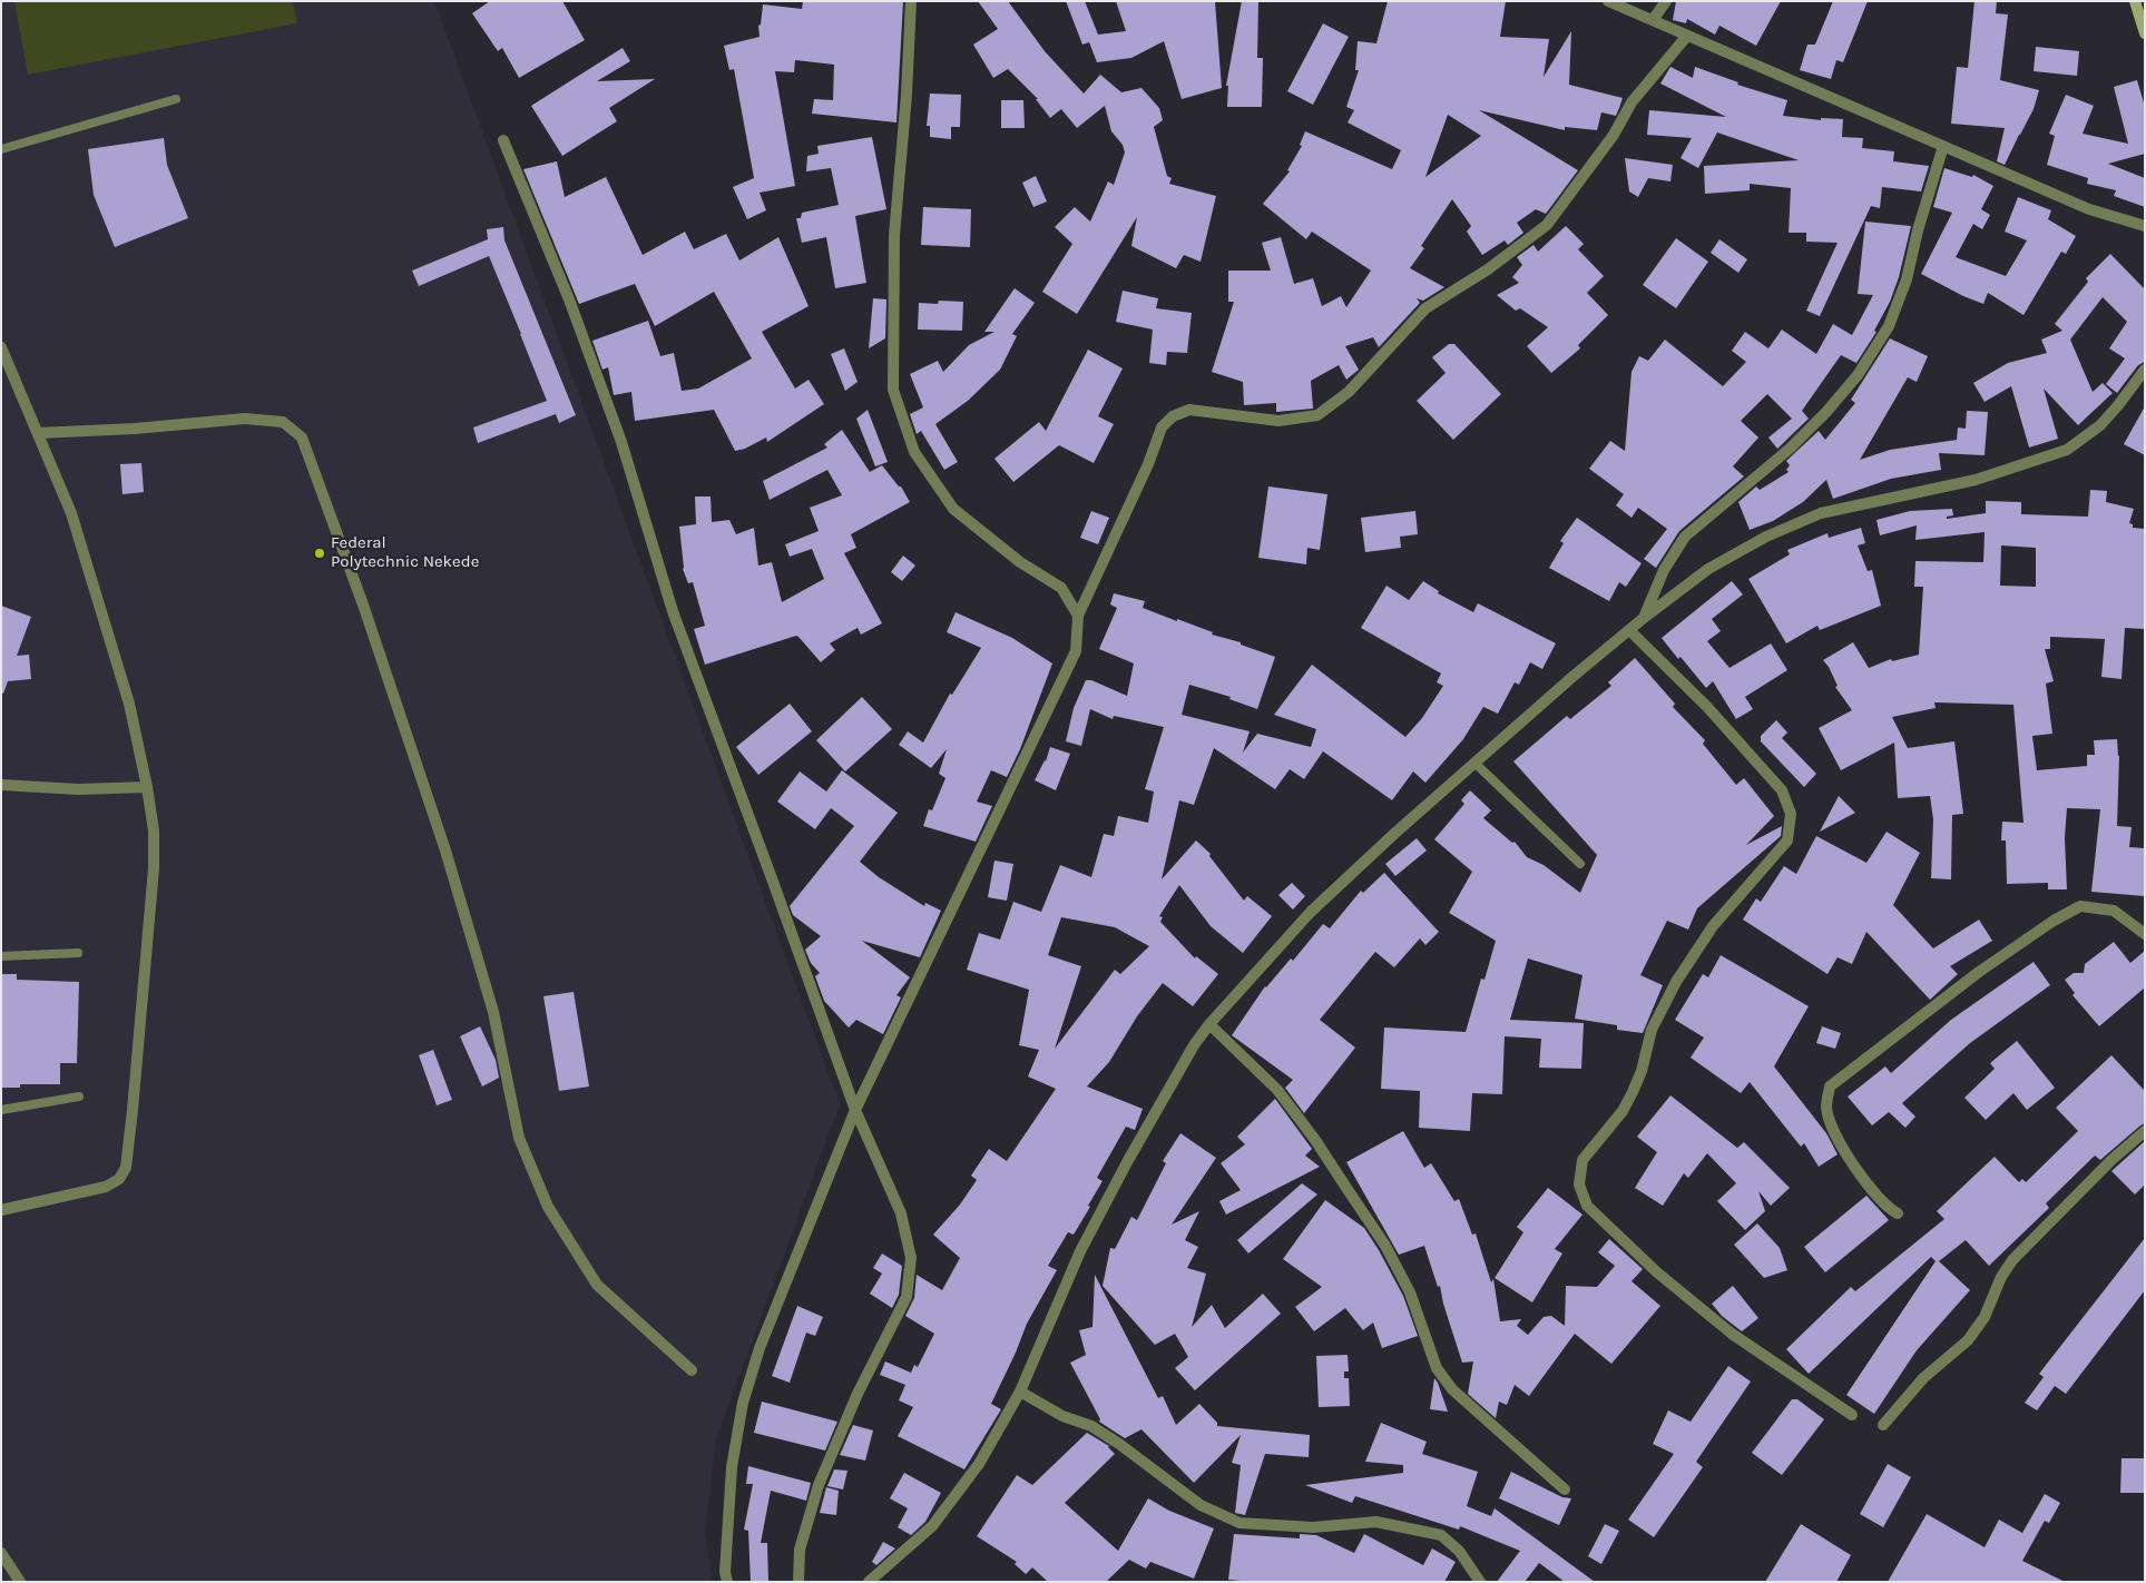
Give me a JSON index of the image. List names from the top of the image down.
{
  "places": ["Federal Polytechnic Nekede"]
}
